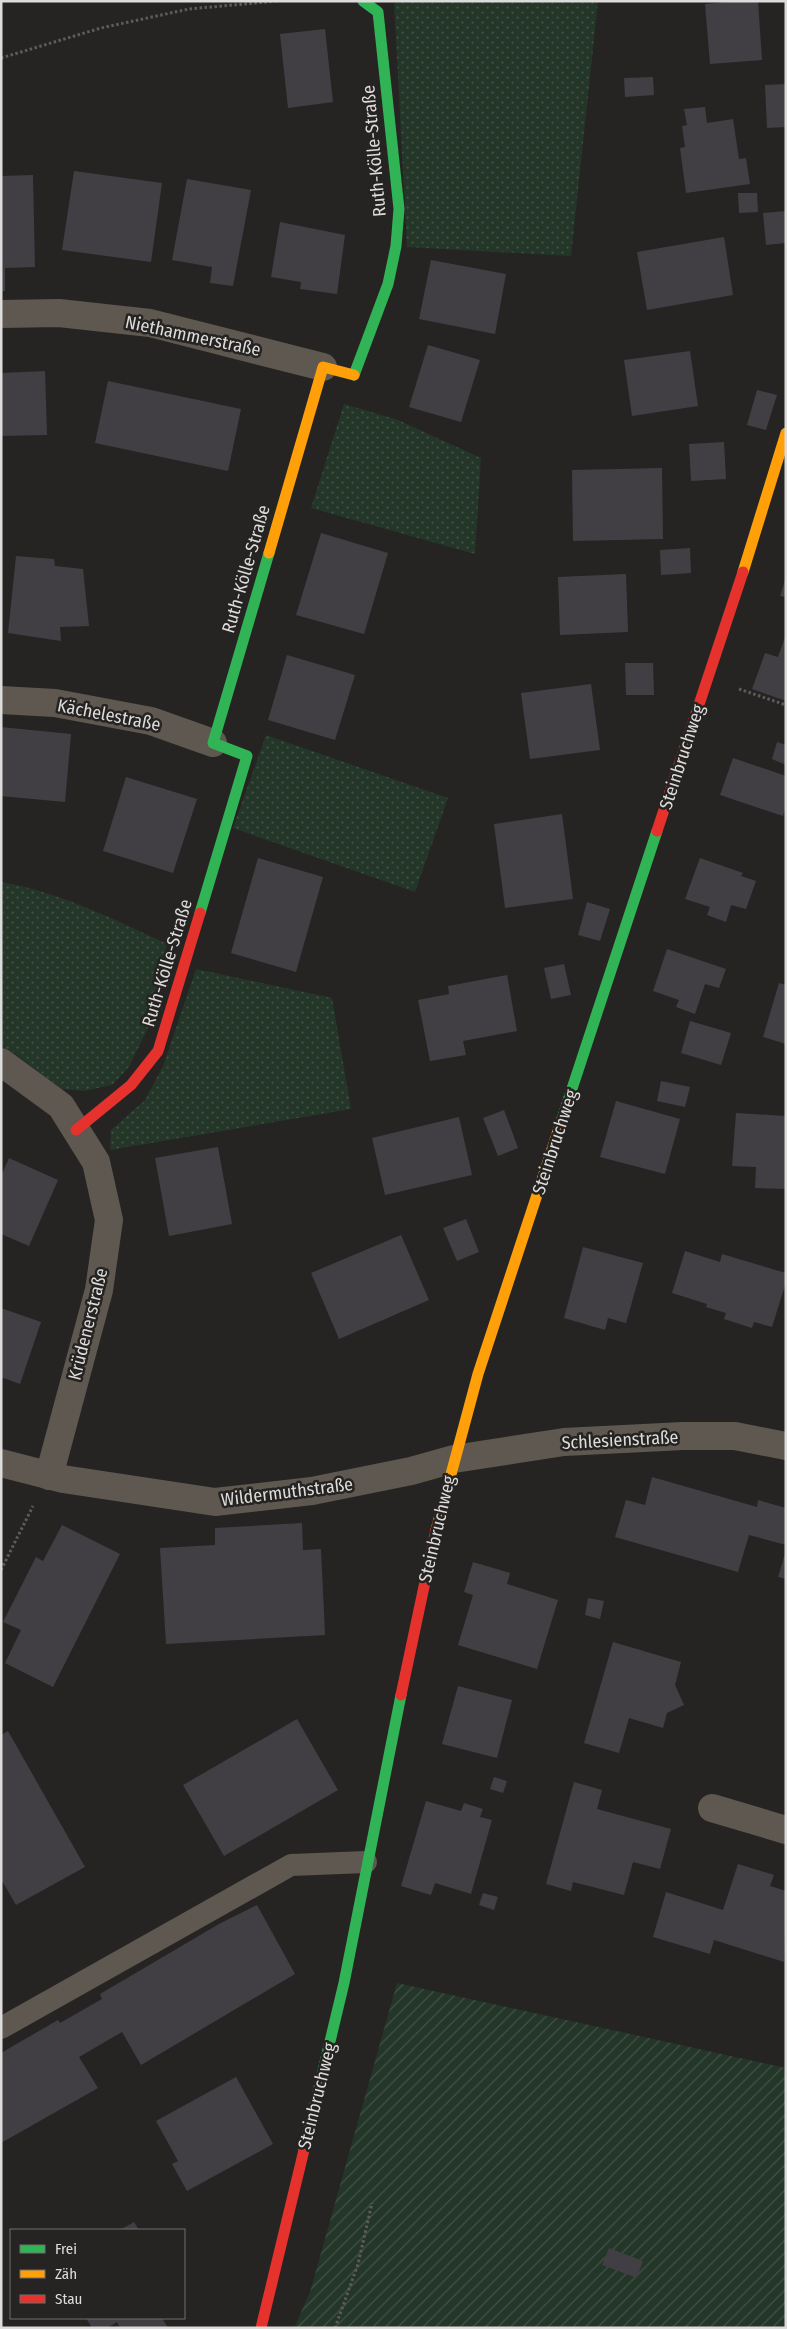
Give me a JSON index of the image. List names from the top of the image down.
{
  "streets": {
    "street": [
      "Ruth-Kölle-Straße",
      "Niethammerstraße",
      "Kächelestraße",
      "Steinbruchweg",
      "Krüdenerstraße",
      "Schlesienstraße",
      "Wildermuthstraße"
    ]
  },
  "crossings": [
    ["Ruth-Kölle-Straße", "Niethammerstraße"],
    ["Ruth-Kölle-Straße", "Kächelestraße"],
    ["Ruth-Kölle-Straße", "Krüdenerstraße"],
    ["Steinbruchweg", "Schlesienstraße"],
    ["Steinbruchweg", "Wildermuthstraße"],
    ["Krüdenerstraße", "Wildermuthstraße"],
    ["Schlesienstraße", "Wildermuthstraße"]
  ],
  "legend": ["Frei", "Zäh", "Stau"]
}
